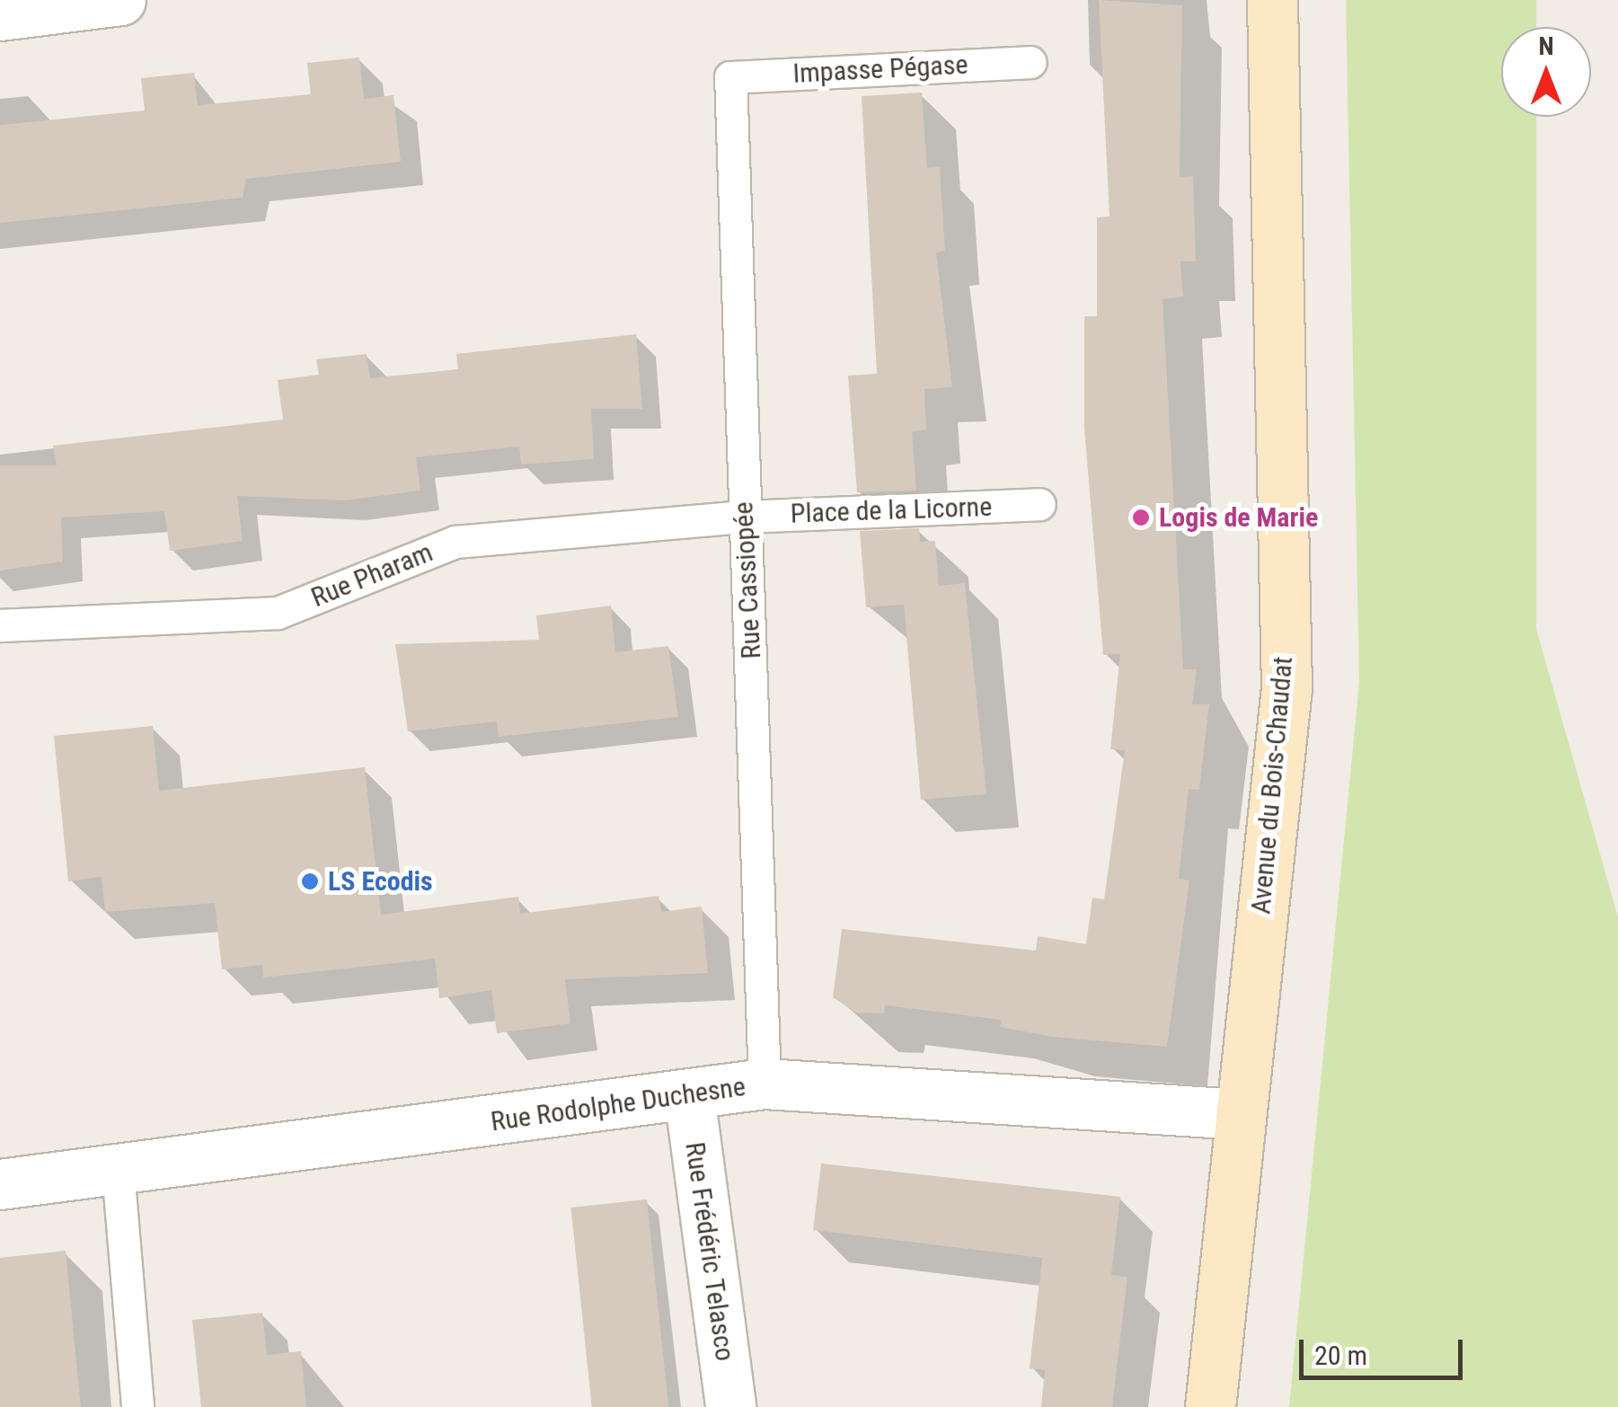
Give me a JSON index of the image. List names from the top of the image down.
{
  "streets": {
    "street": ["Avenue du Bois-Chaudat", "Rue Rodolphe Duchesne", "Rue Frédéric Telasco"],
    "lane": [
      "Impasse Pégase",
      "Place de la Licorne",
      "Rue Pharam",
      "Rue Cassiopée"
    ]
  },
  "crossings": [
    ["Impasse Pégase", "Rue Cassiopée"],
    ["Place de la Licorne", "Rue Pharam"],
    ["Place de la Licorne", "Rue Cassiopée"],
    ["Rue Pharam", "Rue Cassiopée"],
    ["Rue Cassiopée", "Rue Rodolphe Duchesne"],
    ["Avenue du Bois-Chaudat", "Rue Rodolphe Duchesne"],
    ["Rue Rodolphe Duchesne", "Rue Frédéric Telasco"]
  ],
  "places": ["Logis de Marie", "LS Ecodis"],
  "scale_bar": "20 m",
  "north": "top"
}
